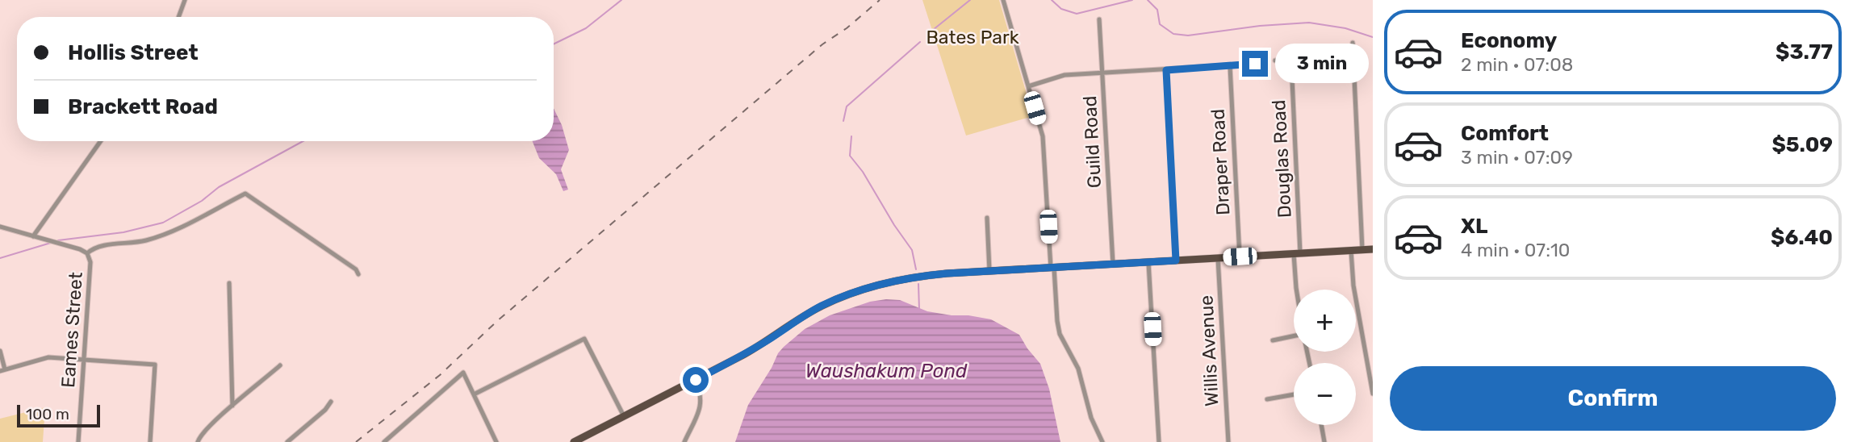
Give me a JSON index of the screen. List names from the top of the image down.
{
  "streets": {
    "street": [
      "Guild Road",
      "Douglas Road",
      "Draper Road",
      "Eames Street",
      "Willis Avenue"
    ]
  },
  "water": ["Waushakum Pond"],
  "parks": ["Bates Park"],
  "scale_bar": "100 m",
  "page": {
    "list": [
      {
        "name": "Economy",
        "note": "2 min · 07:08",
        "value": "$3.77"
      },
      {
        "name": "Comfort",
        "note": "3 min · 07:09",
        "value": "$5.09"
      },
      {
        "name": "XL",
        "note": "4 min · 07:10",
        "value": "$6.40"
      }
    ],
    "banner": ["Hollis Street", "Brackett Road"],
    "bubble": "3 min",
    "map_buttons": ["+", "−"],
    "buttons": "Confirm",
    "scale": "100 m"
  }
}
